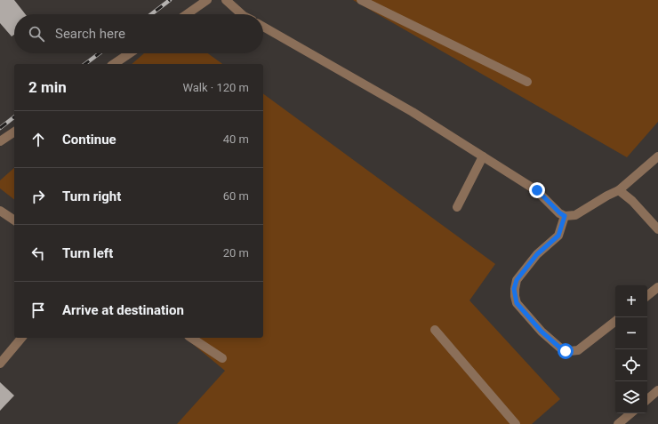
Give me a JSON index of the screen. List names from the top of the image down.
{
  "page": {
    "search": "Search here",
    "heading": ["2 min", "Walk · 120 m"],
    "list": [
      ["Continue", "40 m"],
      ["Turn right", "60 m"],
      ["Turn left", "20 m"],
      "Arrive at destination"
    ],
    "map_buttons": ["+", "−"]
  }
}
